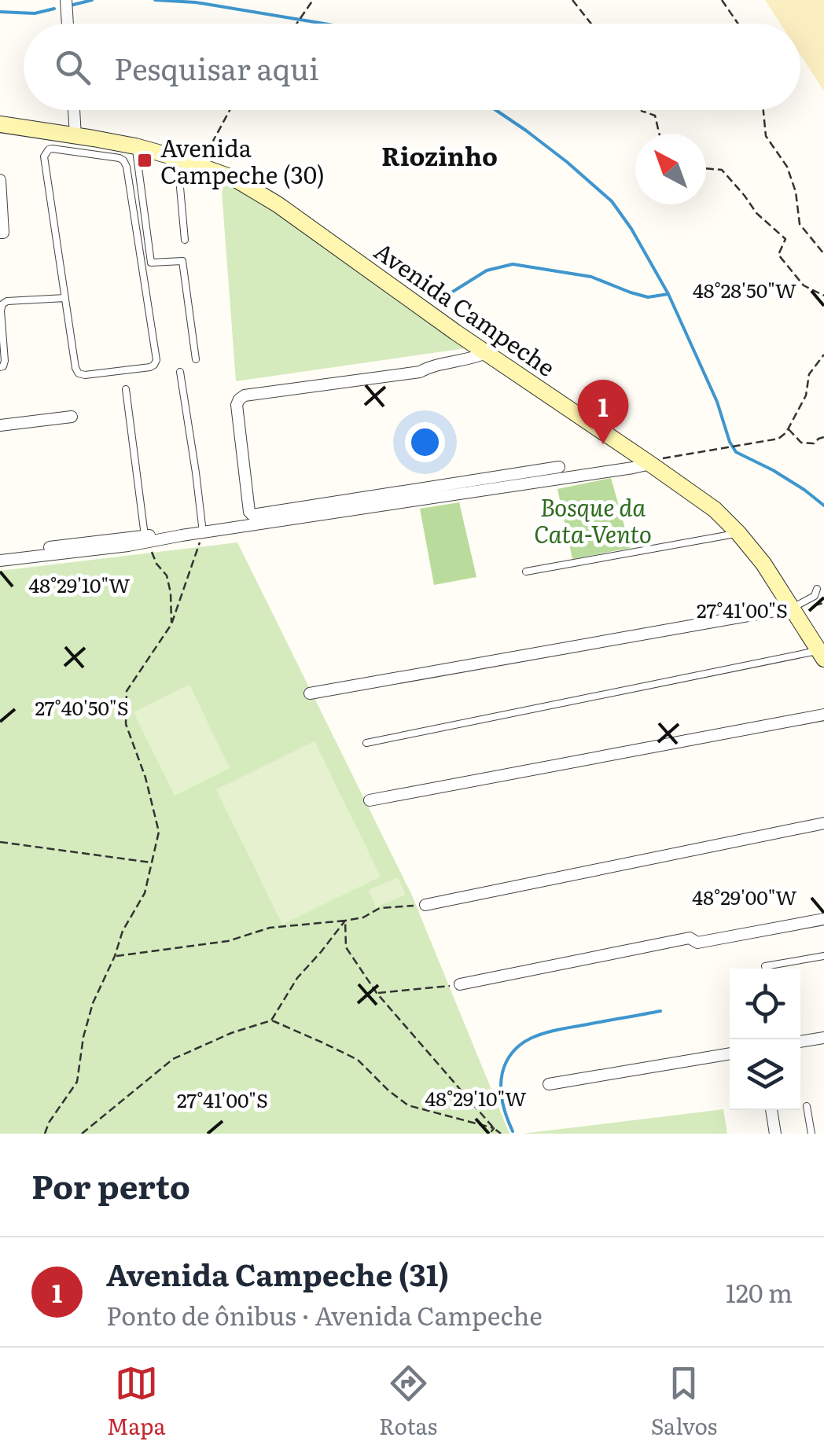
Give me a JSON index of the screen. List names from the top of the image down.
{
  "streets": {
    "main road": ["Avenida Campeche"]
  },
  "districts": ["Riozinho"],
  "parks": ["Bosque da Cata-Vento"],
  "places": {
    "transit": ["Avenida Campeche (30)"]
  },
  "north": "top left",
  "page": {
    "search": "Pesquisar aqui",
    "pins": "1",
    "heading": "Por perto",
    "list": [
      {
        "mark": "1",
        "name": "Avenida Campeche (31)",
        "note": "Ponto de ônibus · Avenida Campeche",
        "value": "120 m"
      }
    ],
    "nav": ["Mapa", "Rotas", "Salvos"]
  },
  "coordinates": [
    "48°28'50\"W",
    "48°29'10\"W",
    "27°41'00\"S",
    "27°40'50\"S",
    "48°29'00\"W"
  ]
}
